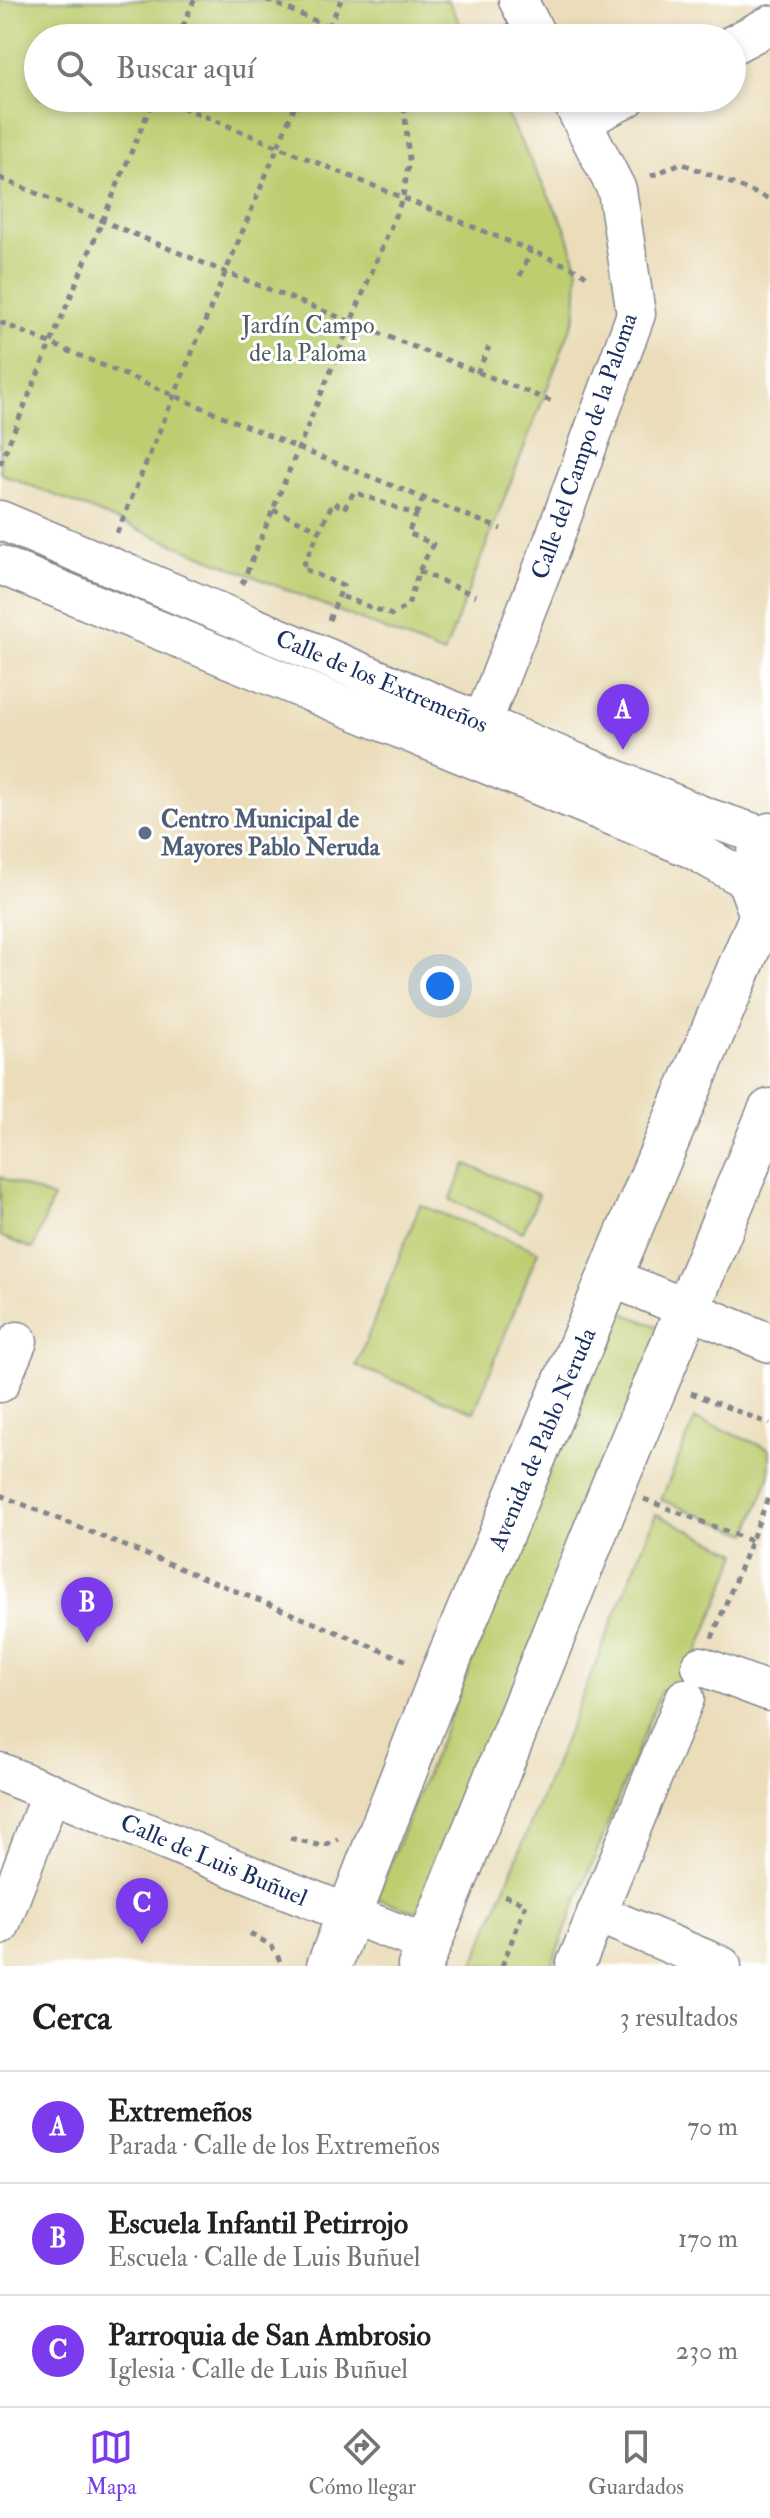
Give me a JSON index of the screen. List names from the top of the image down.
{
  "streets": {
    "main road": ["Avenida de Pablo Neruda"],
    "street": ["Calle del Campo de la Paloma", "Calle de los Extremeños", "Calle de Luis Buñuel"]
  },
  "crossings": [
    ["Calle del Campo de la Paloma", "Calle de los Extremeños"],
    ["Calle de los Extremeños", "Avenida de Pablo Neruda"],
    ["Avenida de Pablo Neruda", "Calle de Luis Buñuel"]
  ],
  "parks": ["Jardín Campo de la Paloma"],
  "places": ["Centro Municipal de Mayores Pablo Neruda"],
  "page": {
    "search": "Buscar aquí",
    "pins": ["A", "B", "C"],
    "heading": ["Cerca", "3 resultados"],
    "list": [
      {
        "mark": "A",
        "name": "Extremeños",
        "note": "Parada · Calle de los Extremeños",
        "value": "70 m"
      },
      {
        "mark": "B",
        "name": "Escuela Infantil Petirrojo",
        "note": "Escuela · Calle de Luis Buñuel",
        "value": "170 m"
      },
      {
        "mark": "C",
        "name": "Parroquia de San Ambrosio",
        "note": "Iglesia · Calle de Luis Buñuel",
        "value": "230 m"
      }
    ],
    "nav": ["Mapa", "Cómo llegar", "Guardados"]
  }
}
